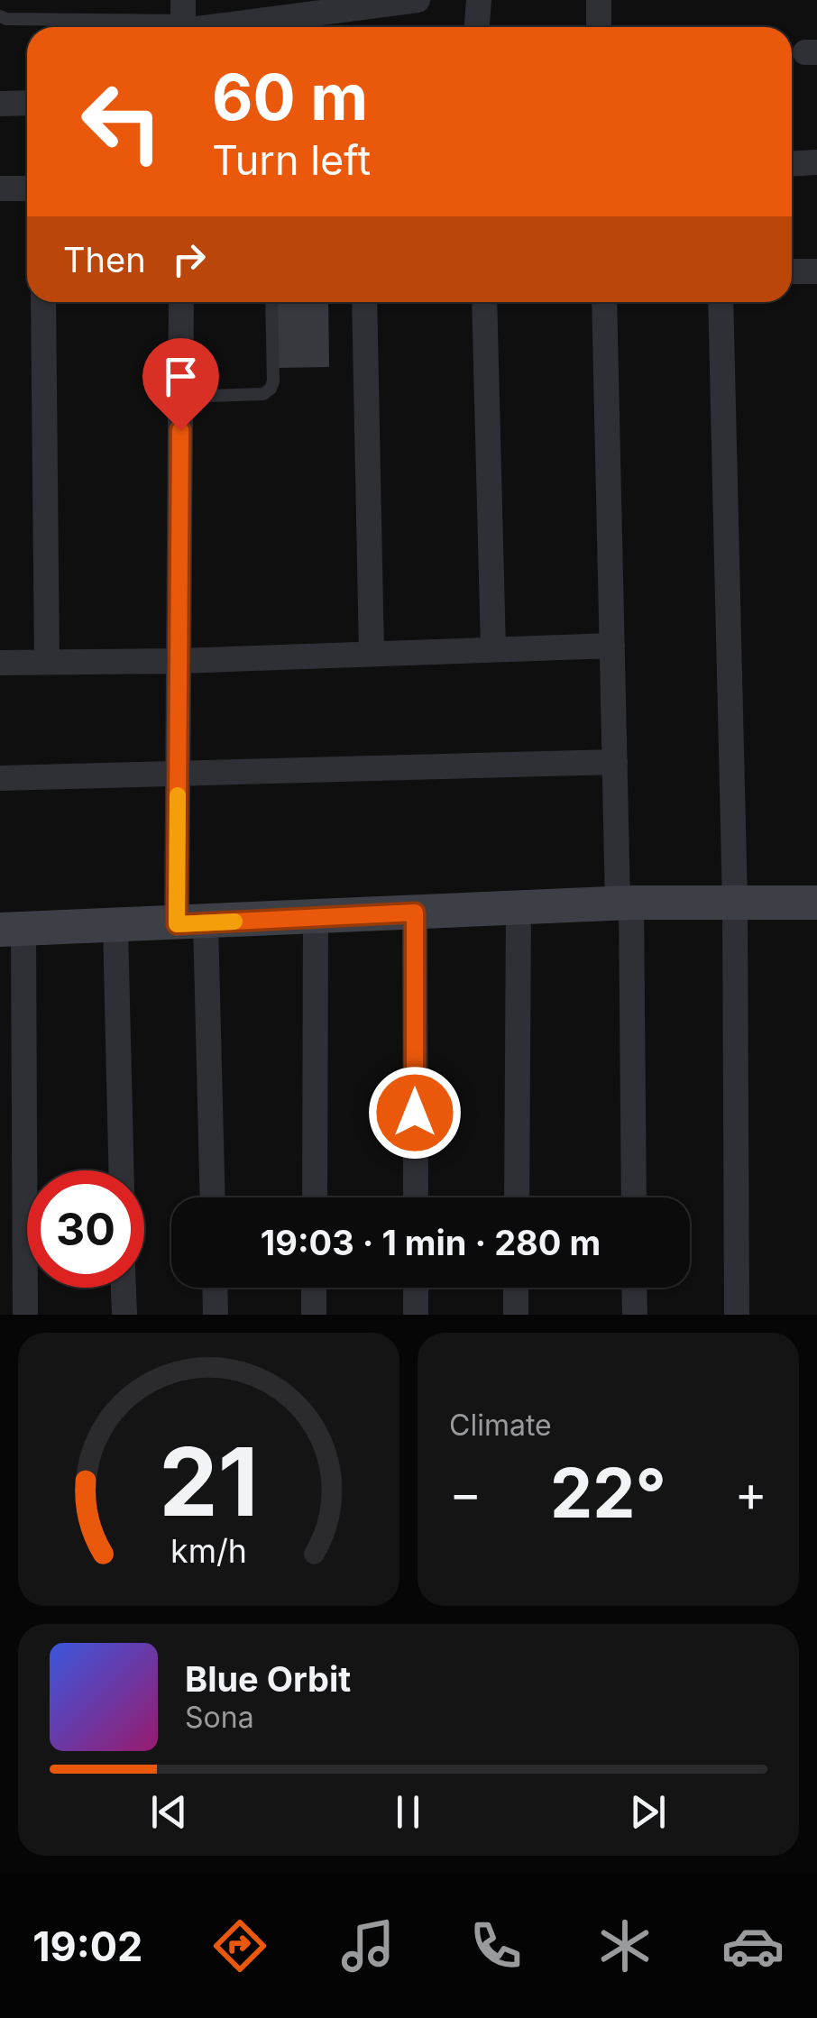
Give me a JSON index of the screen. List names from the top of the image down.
{
  "page": {
    "turn": ["60 m", "Turn left"],
    "then": "Then",
    "limit": "30",
    "trip": "19:03 · 1 min · 280 m",
    "tile": "Climate",
    "heat": ["−", "22°", "+"],
    "song": ["Blue Orbit", "Sona"],
    "tabs": "19:02",
    "gauge": ["21", "km/h"]
  }
}
